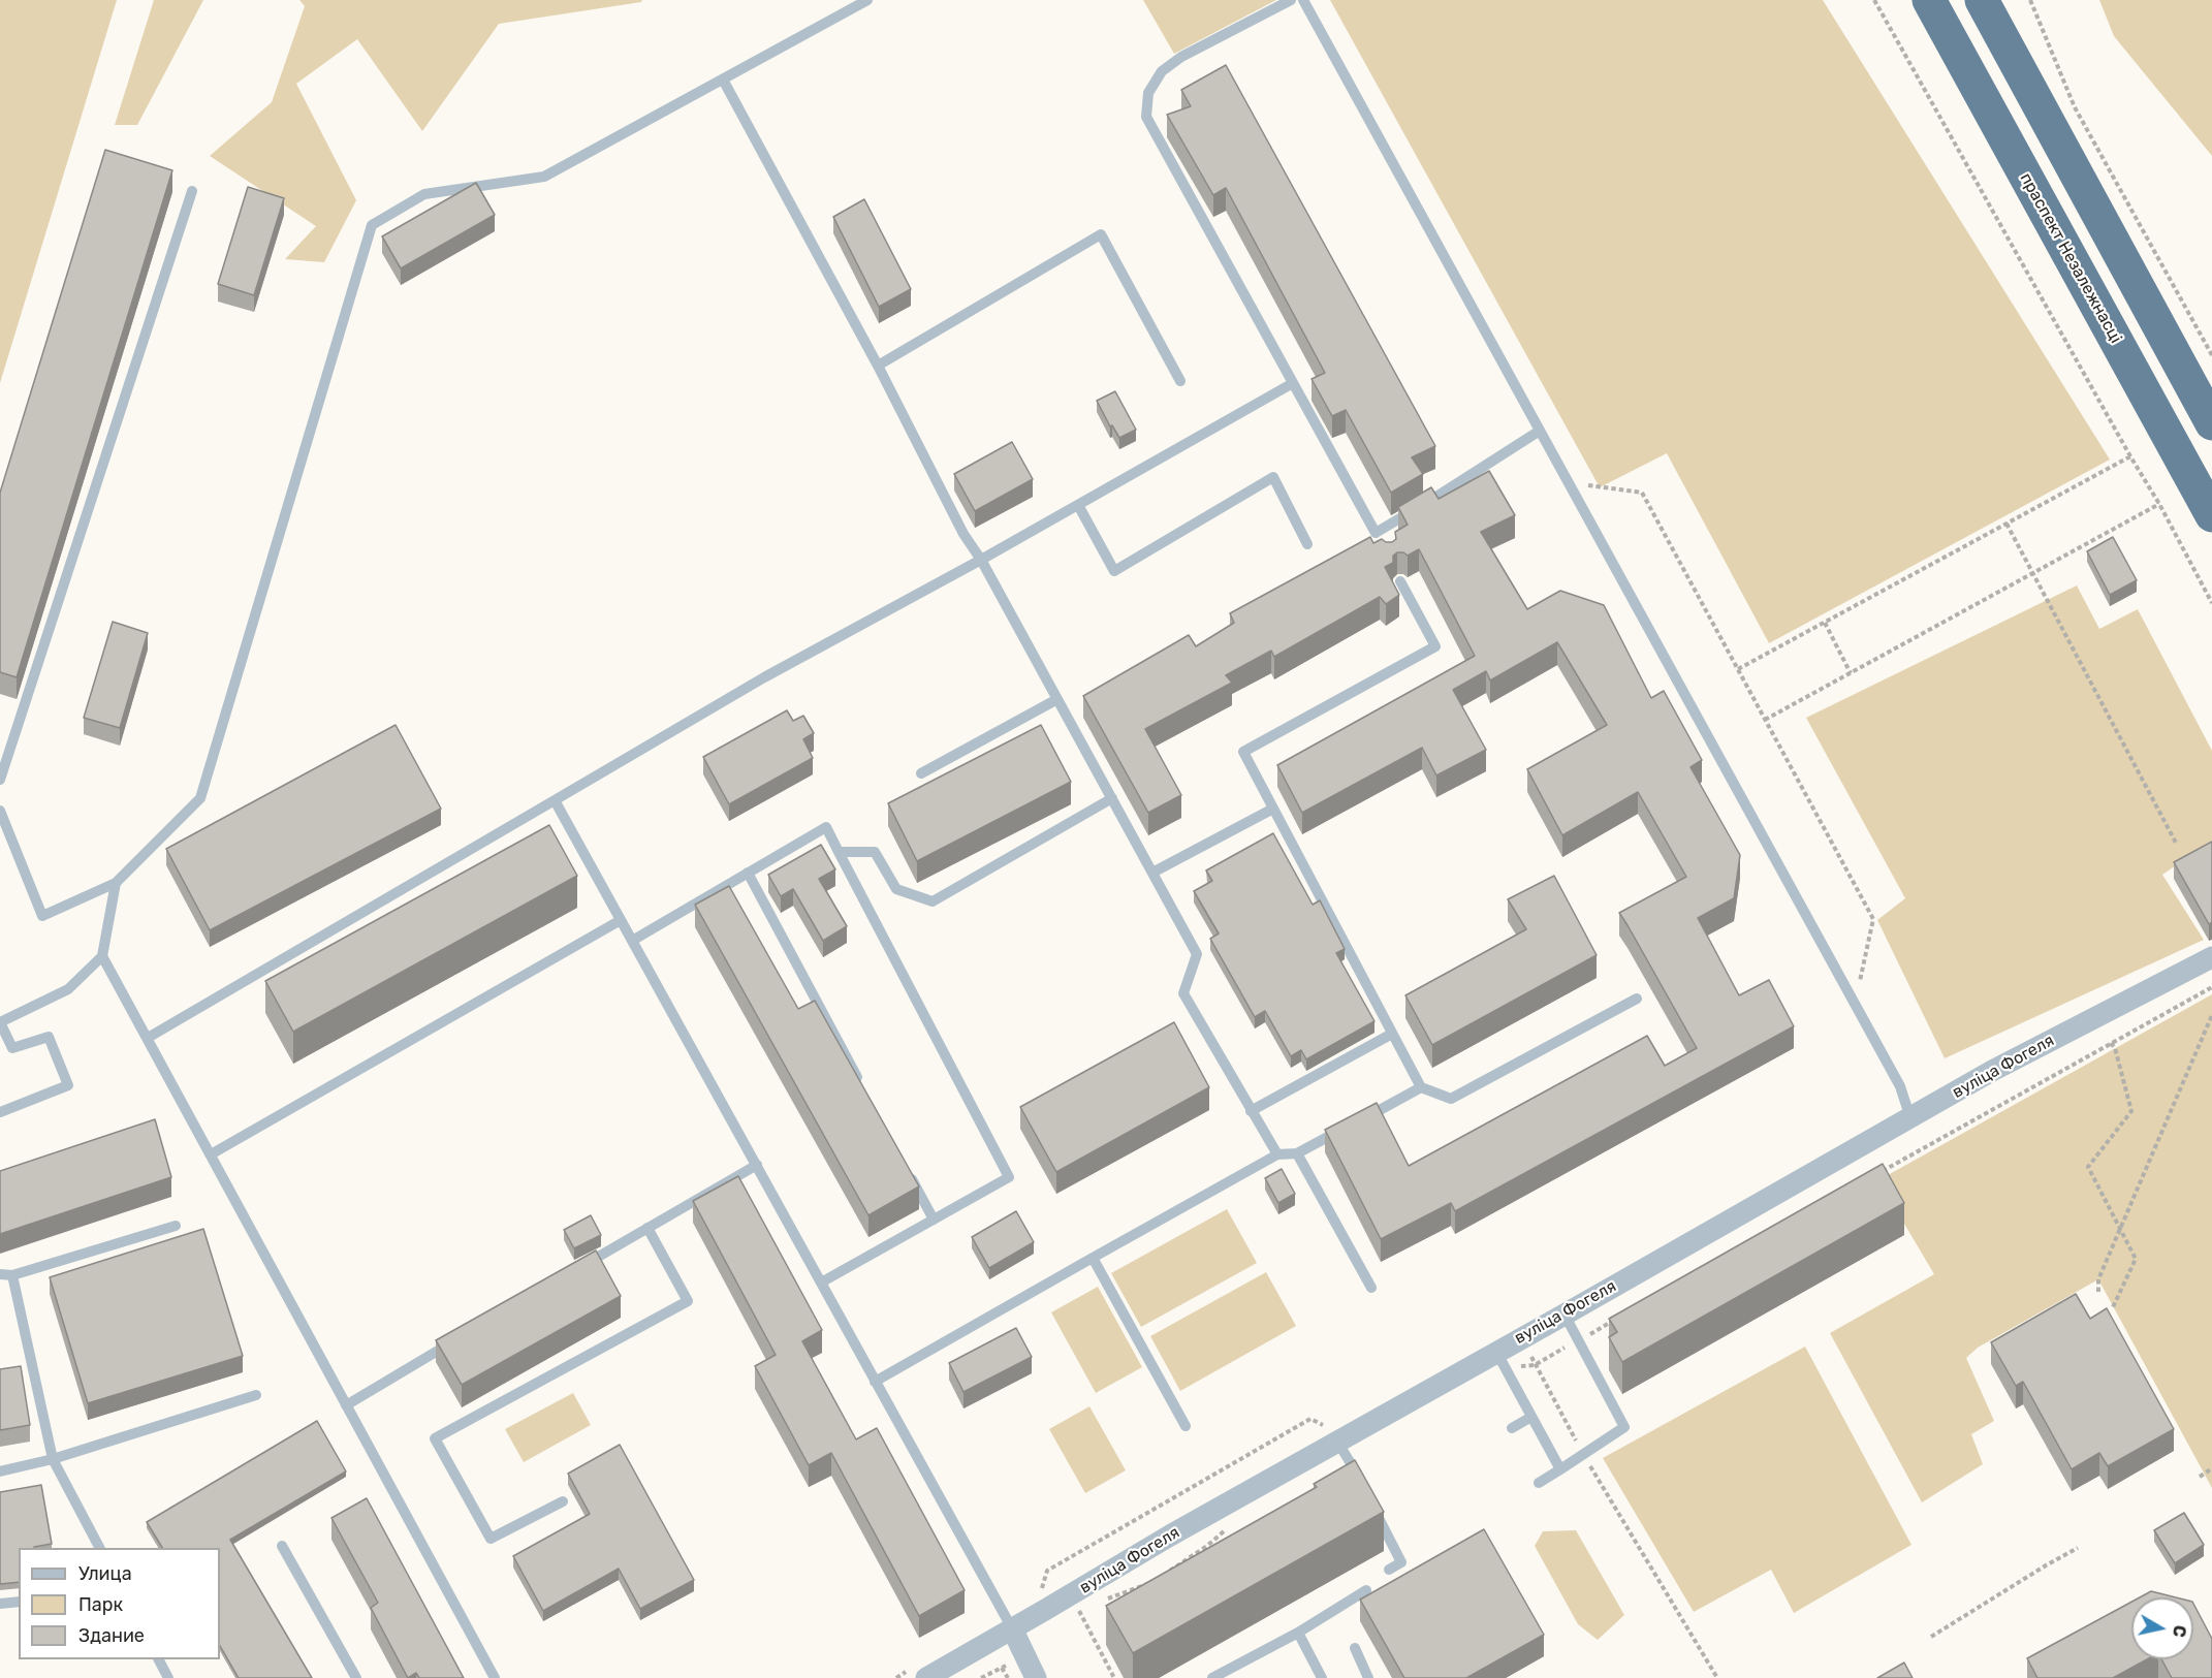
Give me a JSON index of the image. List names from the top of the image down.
{
  "streets": {
    "highway": ["праспект Незалежнасці"],
    "street": ["вуліца Фогеля"]
  },
  "legend": ["Улица", "Парк", "Здание"],
  "north": "right"
}
